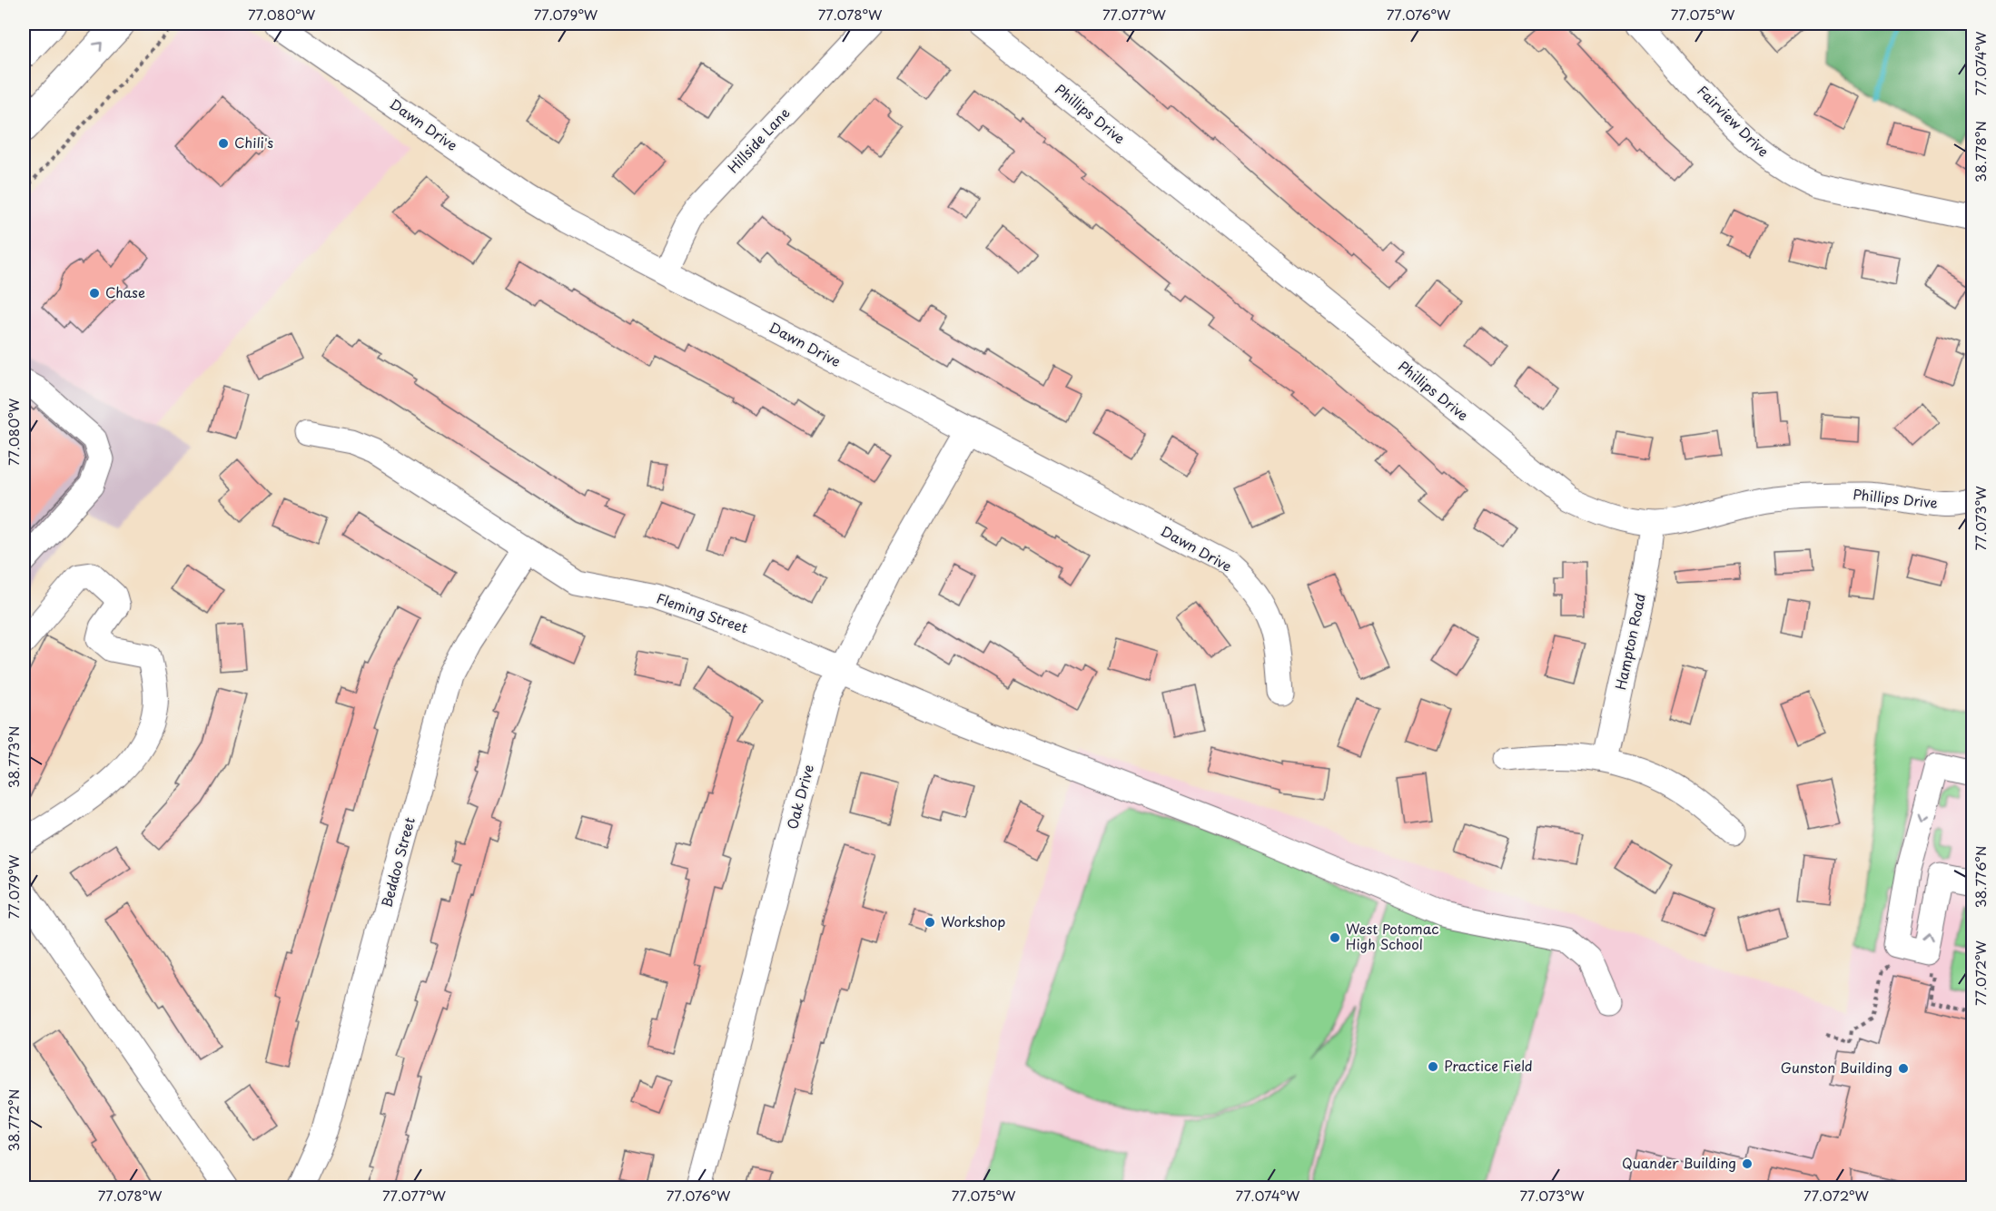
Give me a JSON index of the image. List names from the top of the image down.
{
  "streets": {
    "street": [
      "Phillips Drive",
      "Fairview Drive",
      "Dawn Drive",
      "Hillside Lane",
      "Fleming Street",
      "Hampton Road",
      "Oak Drive",
      "Beddoo Street"
    ]
  },
  "crossings": [
    ["Phillips Drive", "Hampton Road"],
    ["Dawn Drive", "Hillside Lane"],
    ["Dawn Drive", "Oak Drive"],
    ["Fleming Street", "Oak Drive"],
    ["Fleming Street", "Beddoo Street"]
  ],
  "places": [
    "Chili's",
    "Chase",
    "Workshop",
    "West Potomac High School",
    "Practice Field",
    "Gunston Building",
    "Quander Building"
  ],
  "coordinates": [
    "77.080°W",
    "77.079°W",
    "77.078°W",
    "77.077°W",
    "77.076°W",
    "77.075°W",
    "77.074°W",
    "38.778°N",
    "77.073°W",
    "38.773°N",
    "38.776°N",
    "77.072°W",
    "38.772°N"
  ]
}
